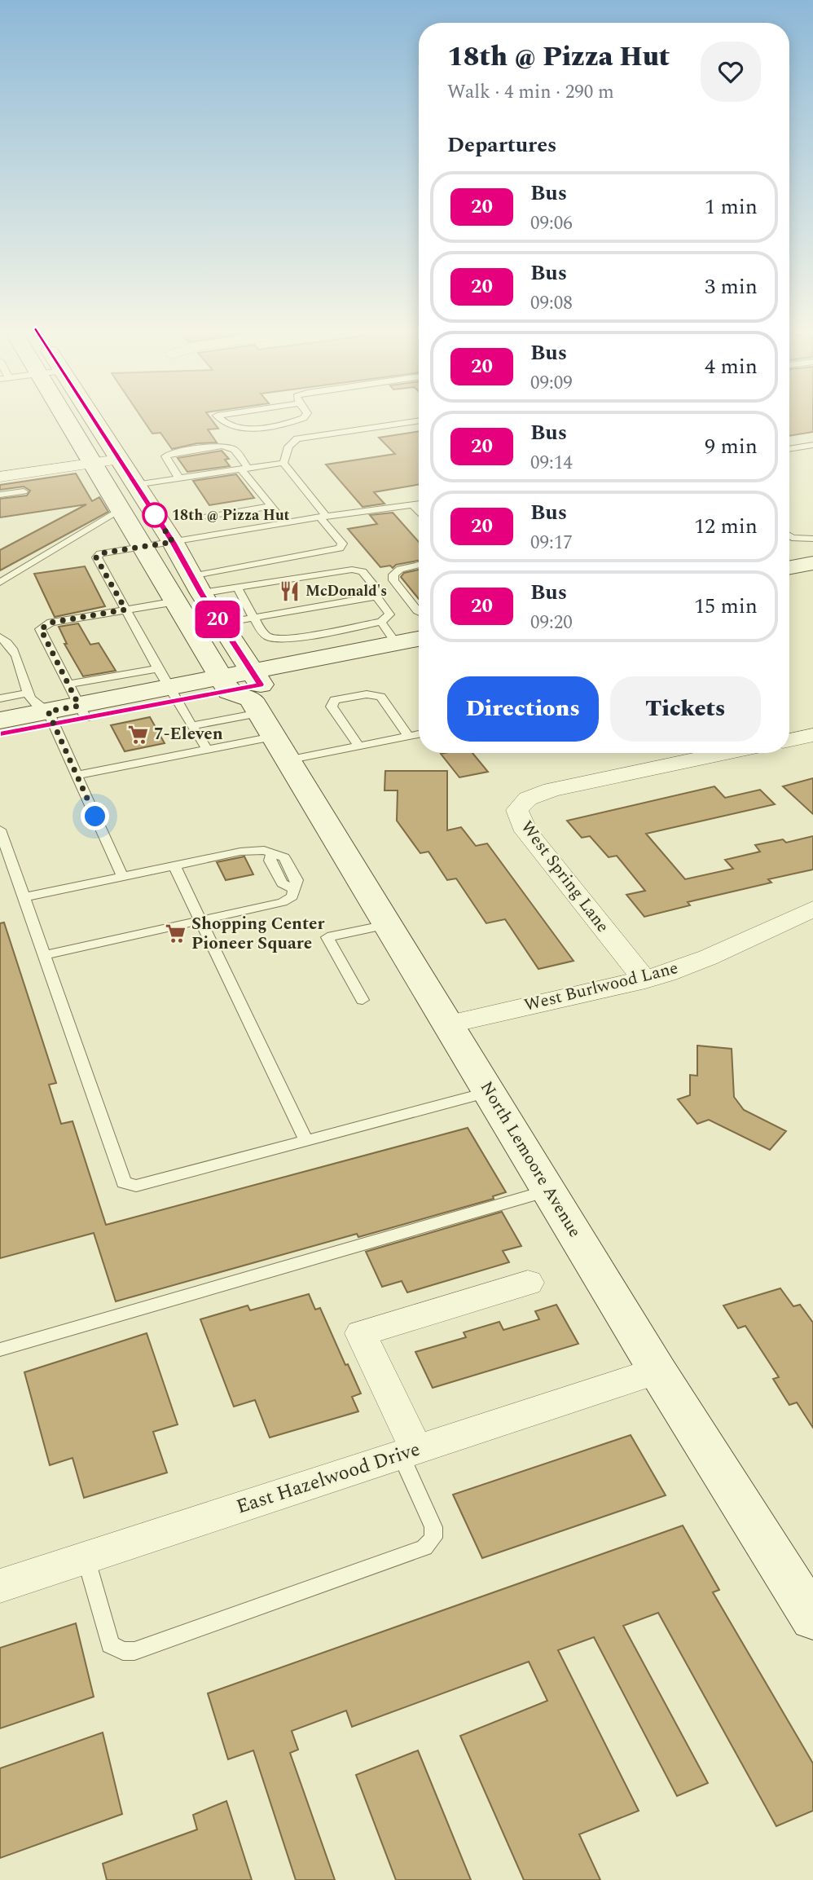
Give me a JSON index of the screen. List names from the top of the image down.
{
  "streets": {
    "main road": ["North Lemoore Avenue"],
    "street": ["West Spring Lane", "West Burlwood Lane", "East Hazelwood Drive"]
  },
  "crossings": [
    ["West Spring Lane", "West Burlwood Lane"],
    ["West Burlwood Lane", "North Lemoore Avenue"],
    ["North Lemoore Avenue", "East Hazelwood Drive"]
  ],
  "places": {
    "other": ["18th @ Pizza Hut"],
    "restaurant": ["McDonald's"],
    "supermarket": ["7-Eleven", "Shopping Center Pioneer Square"]
  },
  "lines": ["bus line 20"],
  "page": {
    "on_map": "20",
    "heading": [
      ["18th @ Pizza Hut", "Walk · 4 min · 290 m"],
      "Departures"
    ],
    "list": [
      {
        "mark": "20",
        "name": "Bus",
        "note": "09:06",
        "value": "1 min"
      },
      {
        "mark": "20",
        "name": "Bus",
        "note": "09:08",
        "value": "3 min"
      },
      {
        "mark": "20",
        "name": "Bus",
        "note": "09:09",
        "value": "4 min"
      },
      {
        "mark": "20",
        "name": "Bus",
        "note": "09:14",
        "value": "9 min"
      },
      {
        "mark": "20",
        "name": "Bus",
        "note": "09:17",
        "value": "12 min"
      },
      {
        "mark": "20",
        "name": "Bus",
        "note": "09:20",
        "value": "15 min"
      }
    ],
    "buttons": ["Directions", "Tickets"]
  }
}
